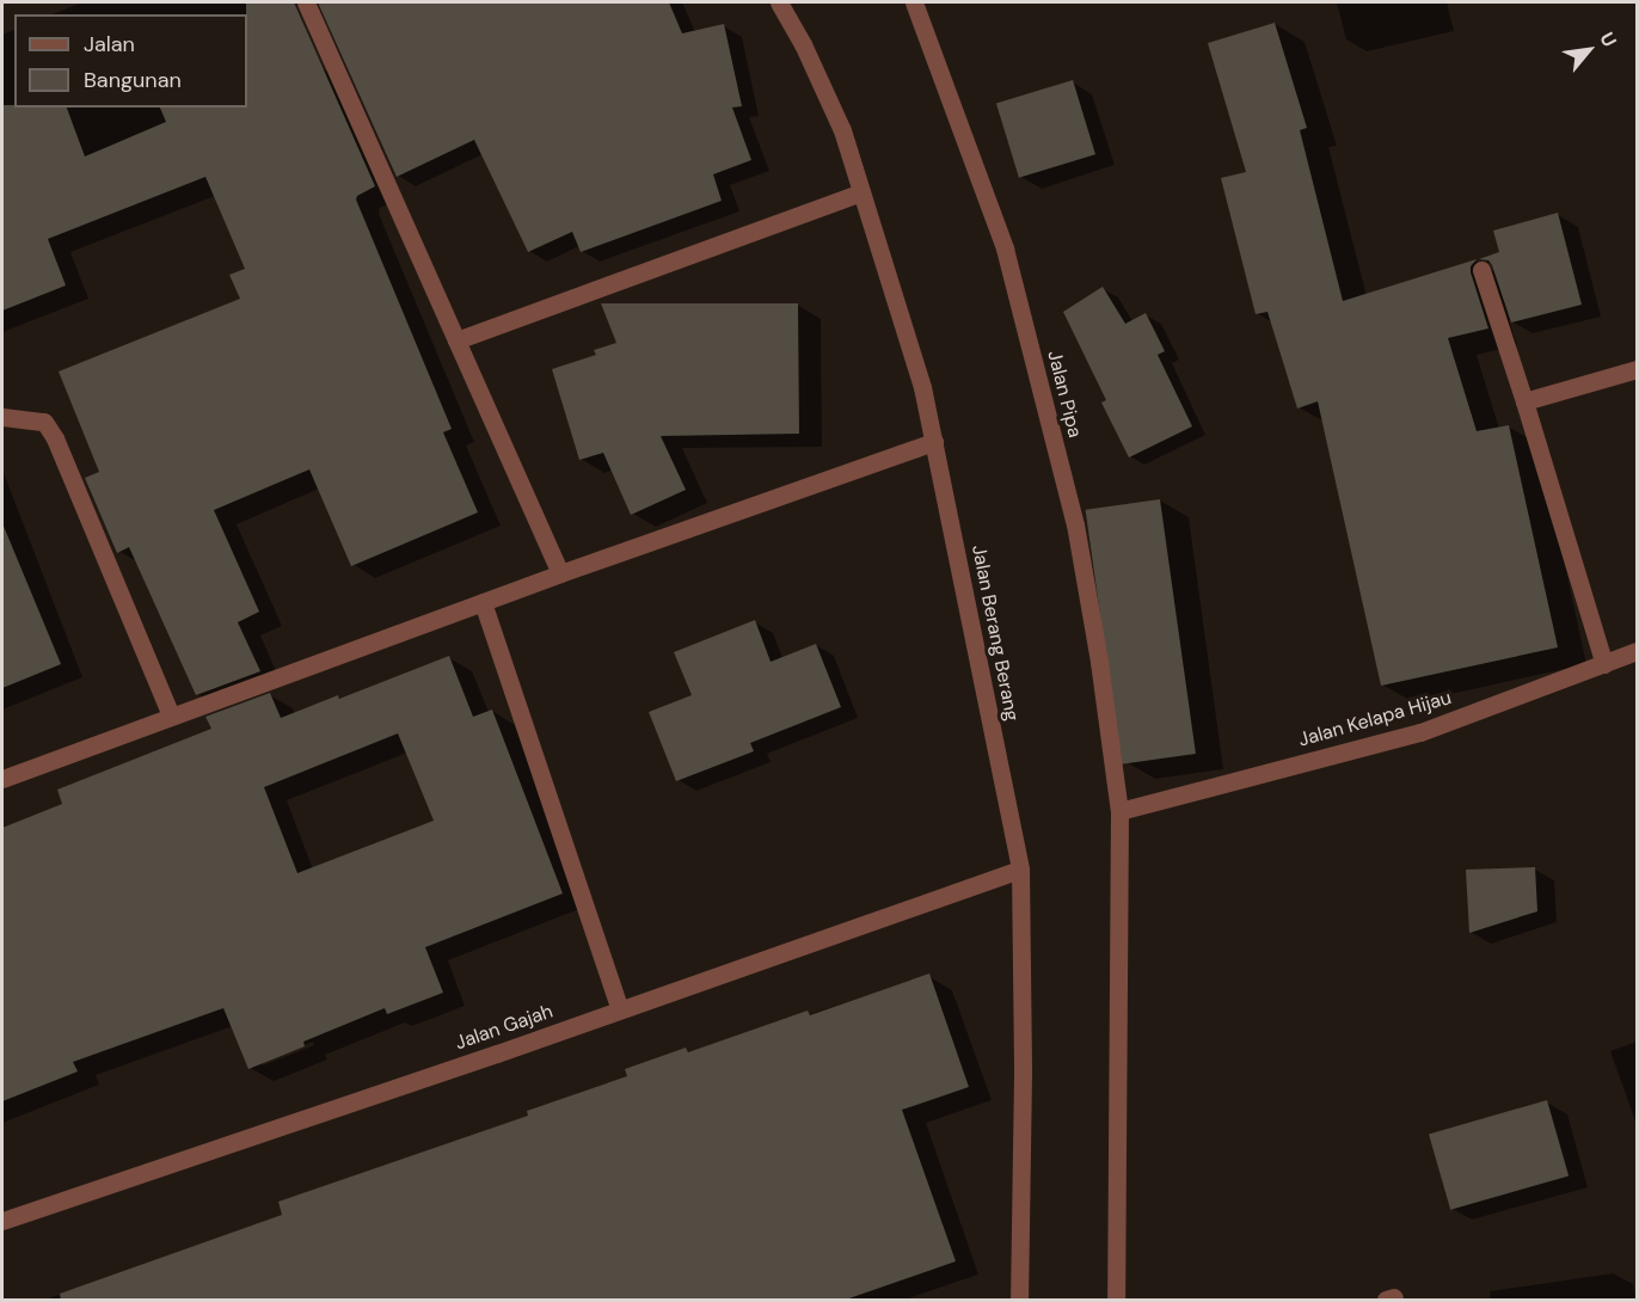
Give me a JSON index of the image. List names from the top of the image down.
{
  "streets": {
    "street": [
      "Jalan Pipa",
      "Jalan Berang Berang",
      "Jalan Kelapa Hijau",
      "Jalan Gajah"
    ]
  },
  "crossings": [
    ["Jalan Pipa", "Jalan Kelapa Hijau"],
    ["Jalan Berang Berang", "Jalan Gajah"]
  ],
  "legend": ["Jalan", "Bangunan"],
  "north": "top right"
}
